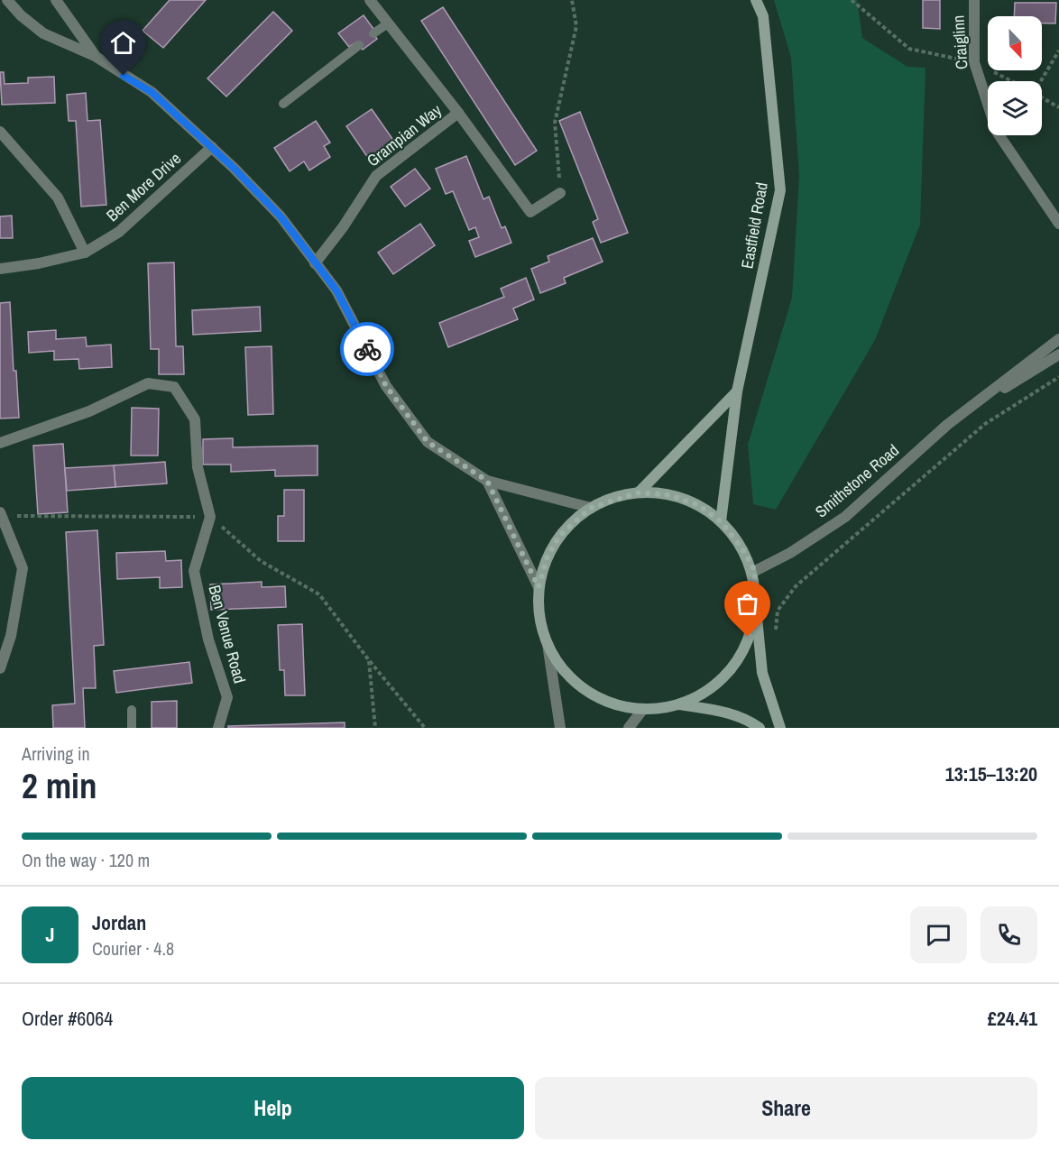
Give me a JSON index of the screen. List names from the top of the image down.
{
  "streets": {
    "main road": ["Eastfield Road"],
    "street": [
      "Craiglinn",
      "Grampian Way",
      "Ben More Drive",
      "Smithstone Road",
      "Ben Venue Road"
    ]
  },
  "north": "bottom right",
  "page": {
    "heading": ["2 min", "Arriving in", "13:15–13:20"],
    "panel": [
      "Jordan",
      "Courier · 4.8",
      "Order #6064",
      "£24.41"
    ],
    "bar": "On the way · 120 m",
    "round": "J",
    "buttons": ["Help", "Share"]
  }
}
